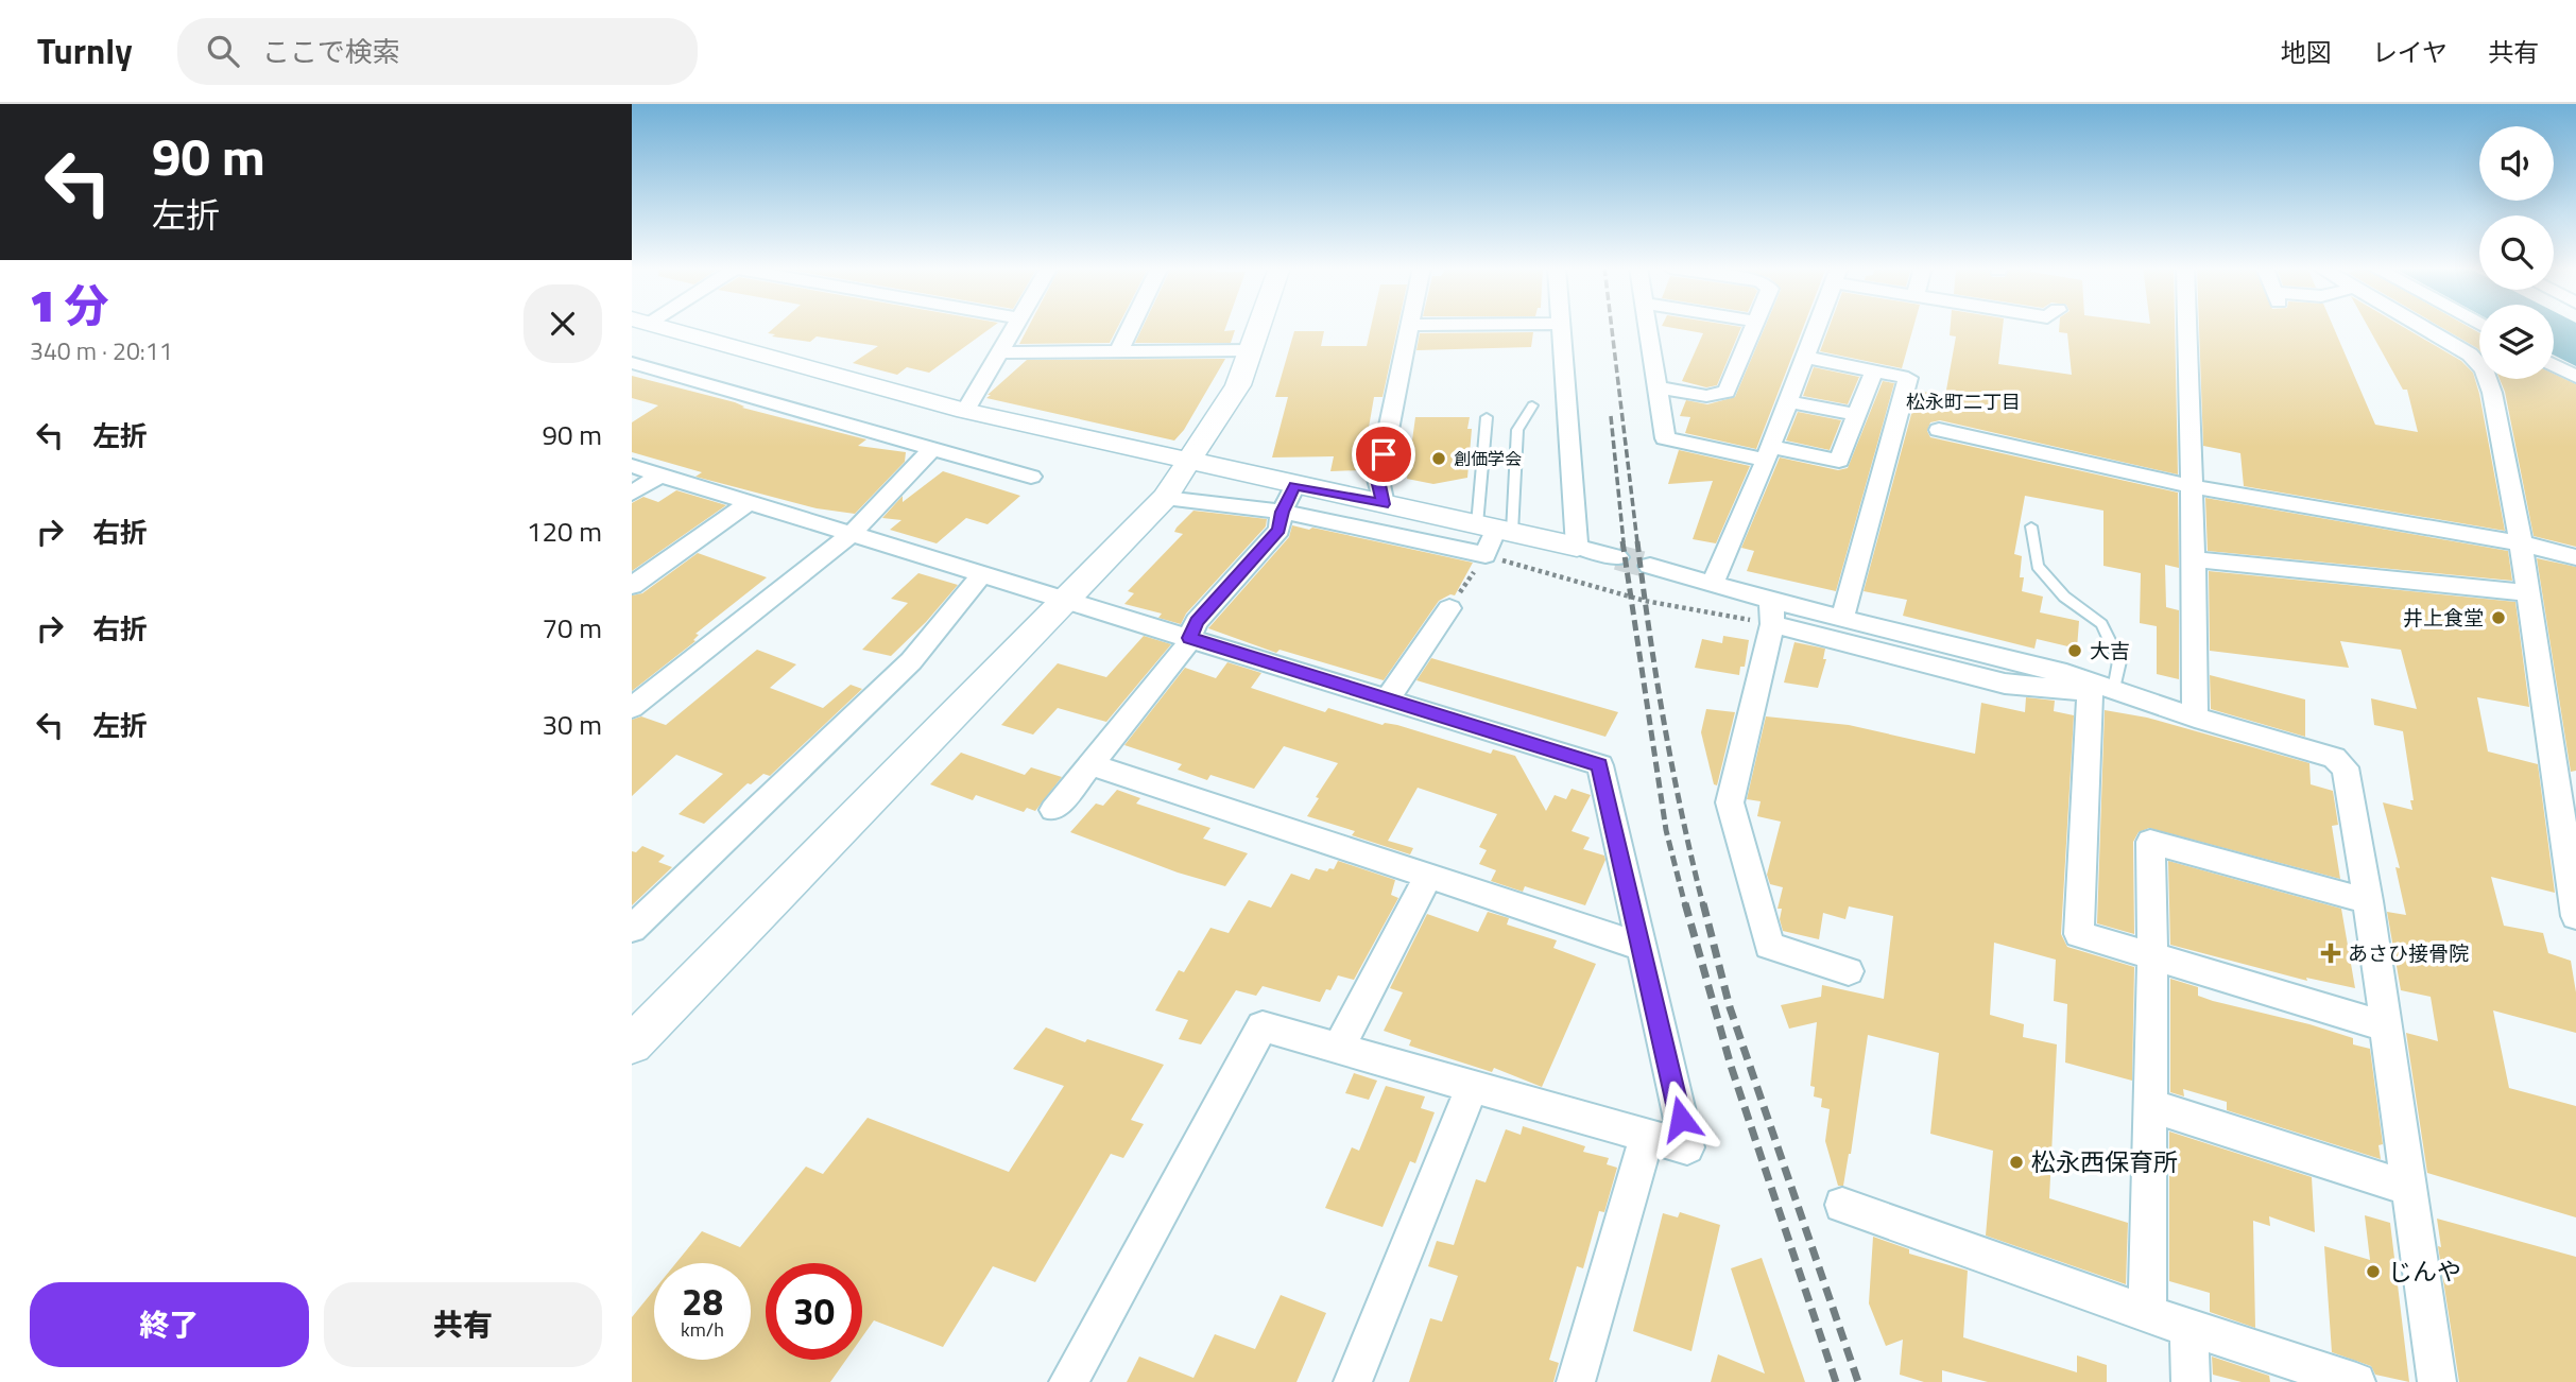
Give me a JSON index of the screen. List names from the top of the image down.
{
  "districts": ["松永町二丁目"],
  "places": {
    "other": [
      "創価学会",
      "井上食堂",
      "大吉",
      "松永西保育所",
      "じんや"
    ],
    "health": ["あさひ接骨院"]
  },
  "page": {
    "header": "Turnly",
    "search": "ここで検索",
    "nav": ["地図", "レイヤ", "共有"],
    "turn": ["90 m", "左折"],
    "heading": ["1 分", "340 m · 20:11"],
    "list": [
      {
        "name": "左折",
        "value": "90 m"
      },
      {
        "name": "右折",
        "value": "120 m"
      },
      {
        "name": "右折",
        "value": "70 m"
      },
      {
        "name": "左折",
        "value": "30 m"
      }
    ],
    "speed": "28 km/h",
    "limit": "30",
    "buttons": ["終了", "共有"]
  }
}
